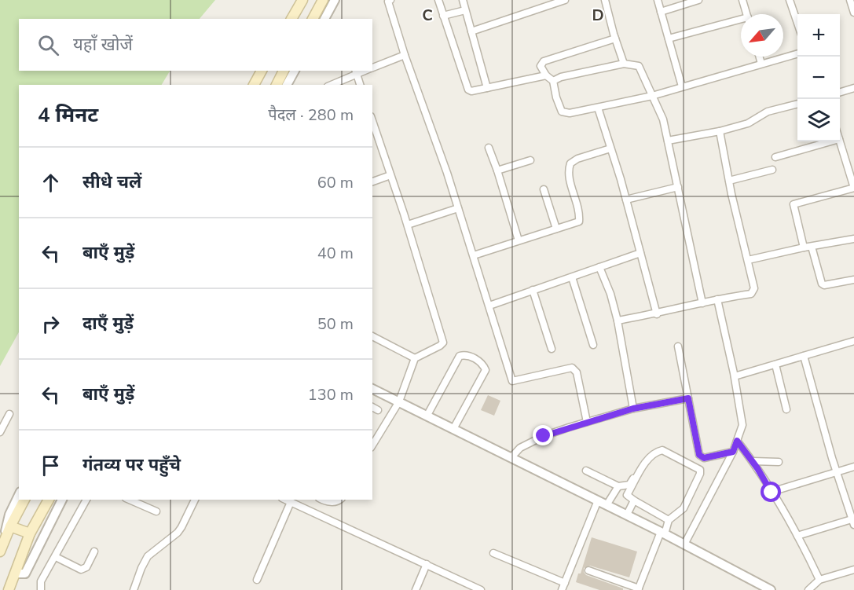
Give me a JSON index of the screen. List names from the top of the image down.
{
  "north": "bottom left",
  "page": {
    "map_buttons": ["+", "−"],
    "search": "यहाँ खोजें",
    "heading": ["4 मिनट", "पैदल · 280 m"],
    "list": [
      ["सीधे चलें", "60 m"],
      ["बाएँ मुड़ें", "40 m"],
      ["दाएँ मुड़ें", "50 m"],
      ["बाएँ मुड़ें", "130 m"],
      "गंतव्य पर पहुँचे"
    ]
  },
  "grid": {
    "columns": ["C", "D"]
  }
}
